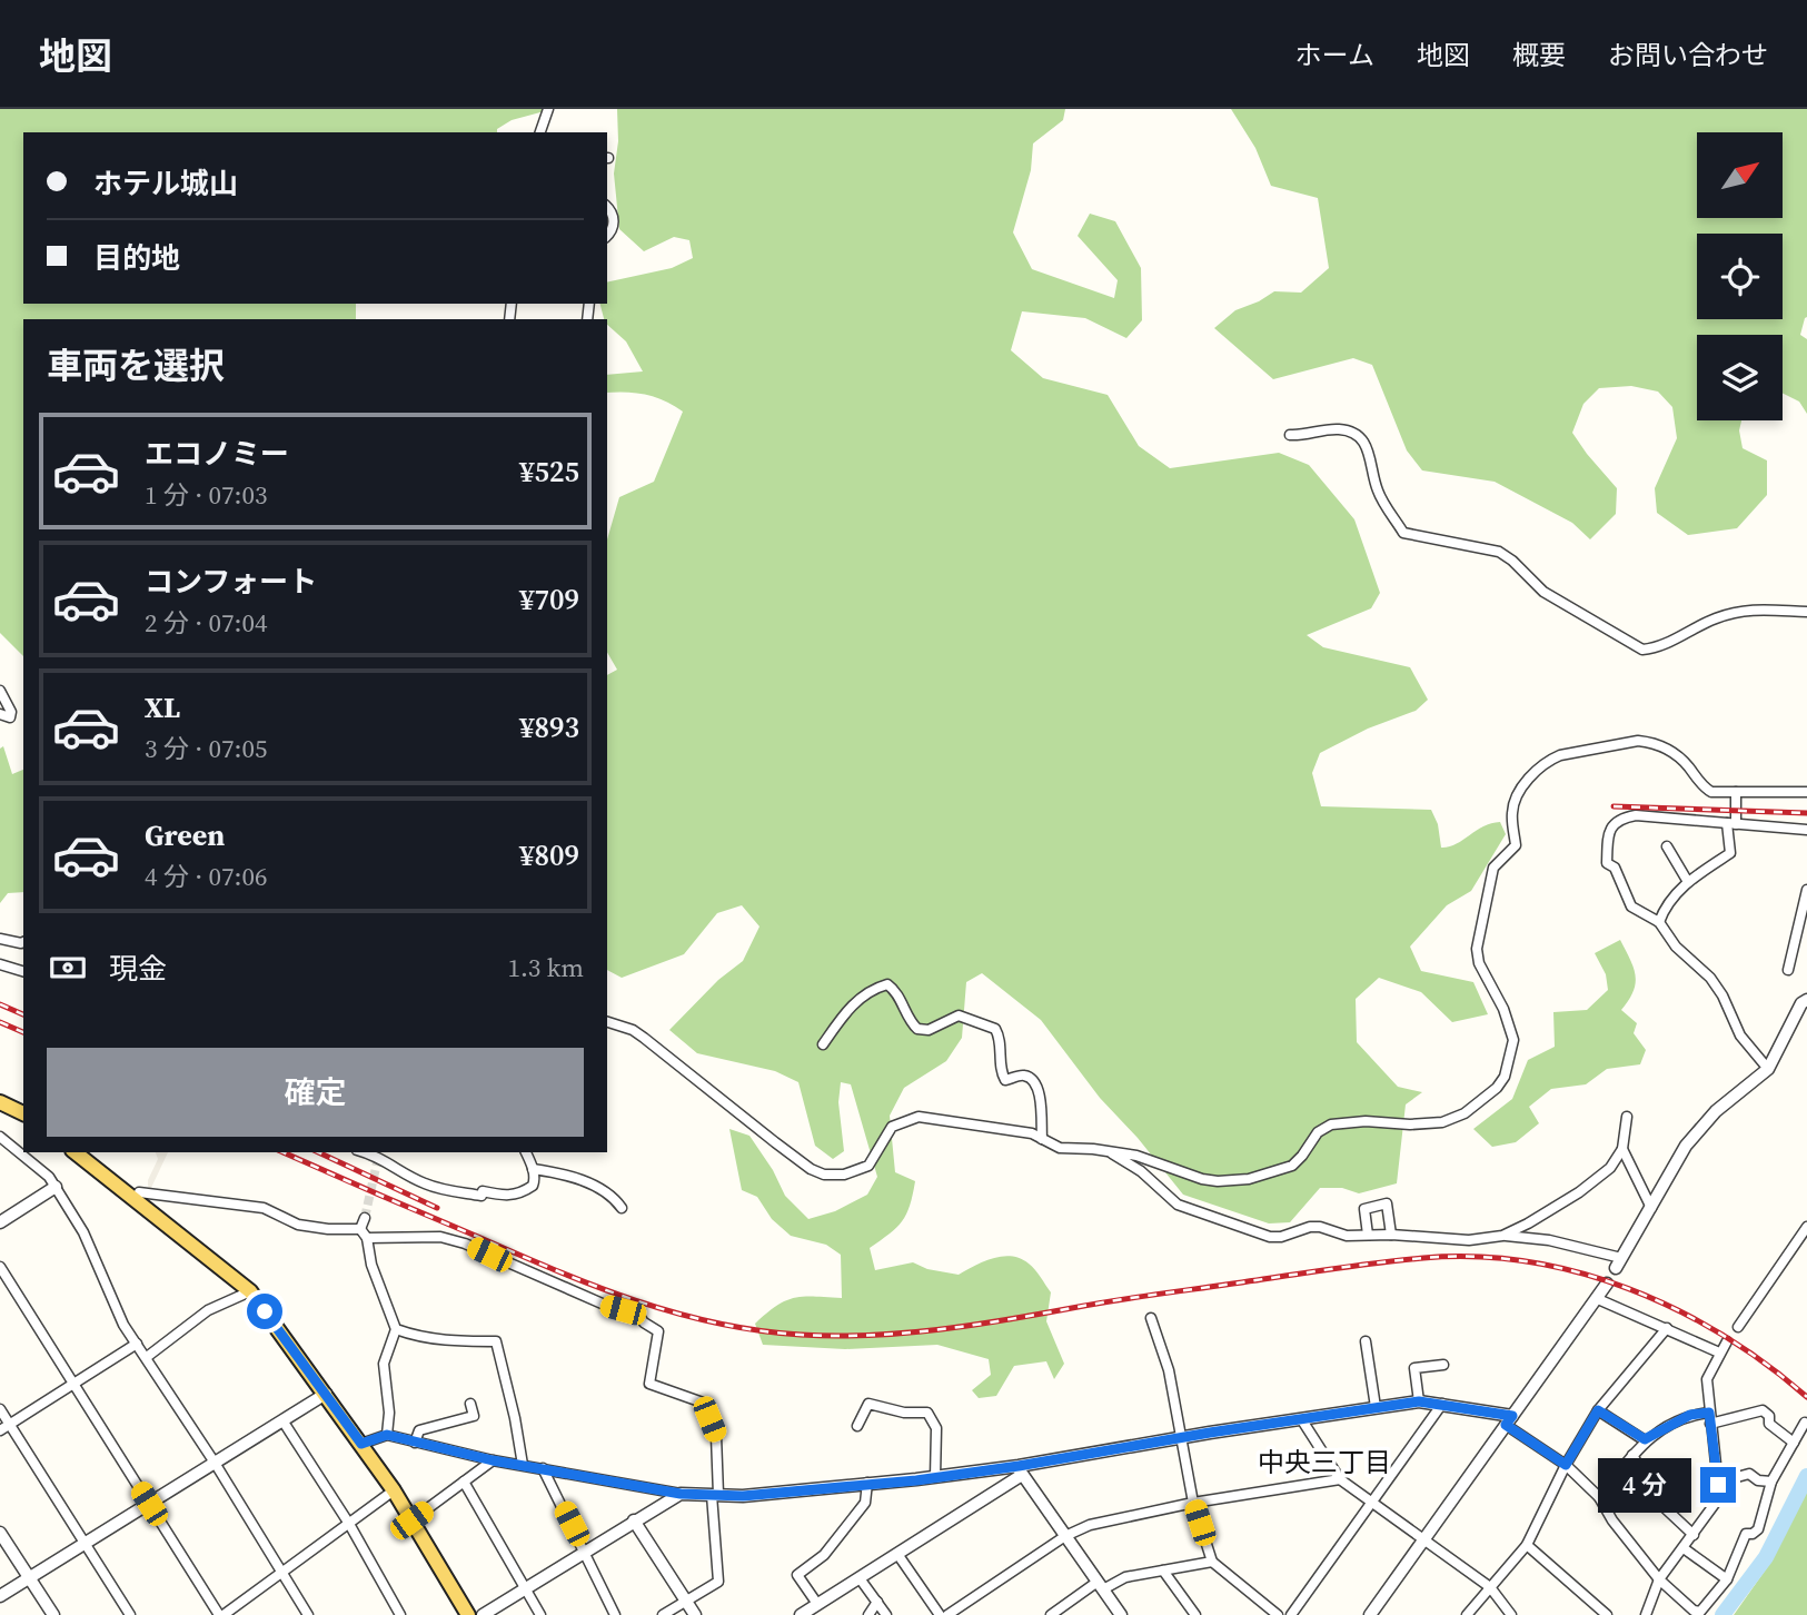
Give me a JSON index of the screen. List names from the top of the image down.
{
  "districts": ["中央三丁目"],
  "north": "top right",
  "page": {
    "header": "地図",
    "nav": [
      "ホーム",
      "地図",
      "概要",
      "お問い合わせ"
    ],
    "banner": ["ホテル城山", "目的地"],
    "heading": "車両を選択",
    "list": [
      {
        "name": "エコノミー",
        "note": "1 分 · 07:03",
        "value": "¥525"
      },
      {
        "name": "コンフォート",
        "note": "2 分 · 07:04",
        "value": "¥709"
      },
      {
        "name": "XL",
        "note": "3 分 · 07:05",
        "value": "¥893"
      },
      {
        "name": "Green",
        "note": "4 分 · 07:06",
        "value": "¥809"
      }
    ],
    "pay": ["現金", "1.3 km"],
    "buttons": "確定",
    "bubble": "4 分"
  }
}
